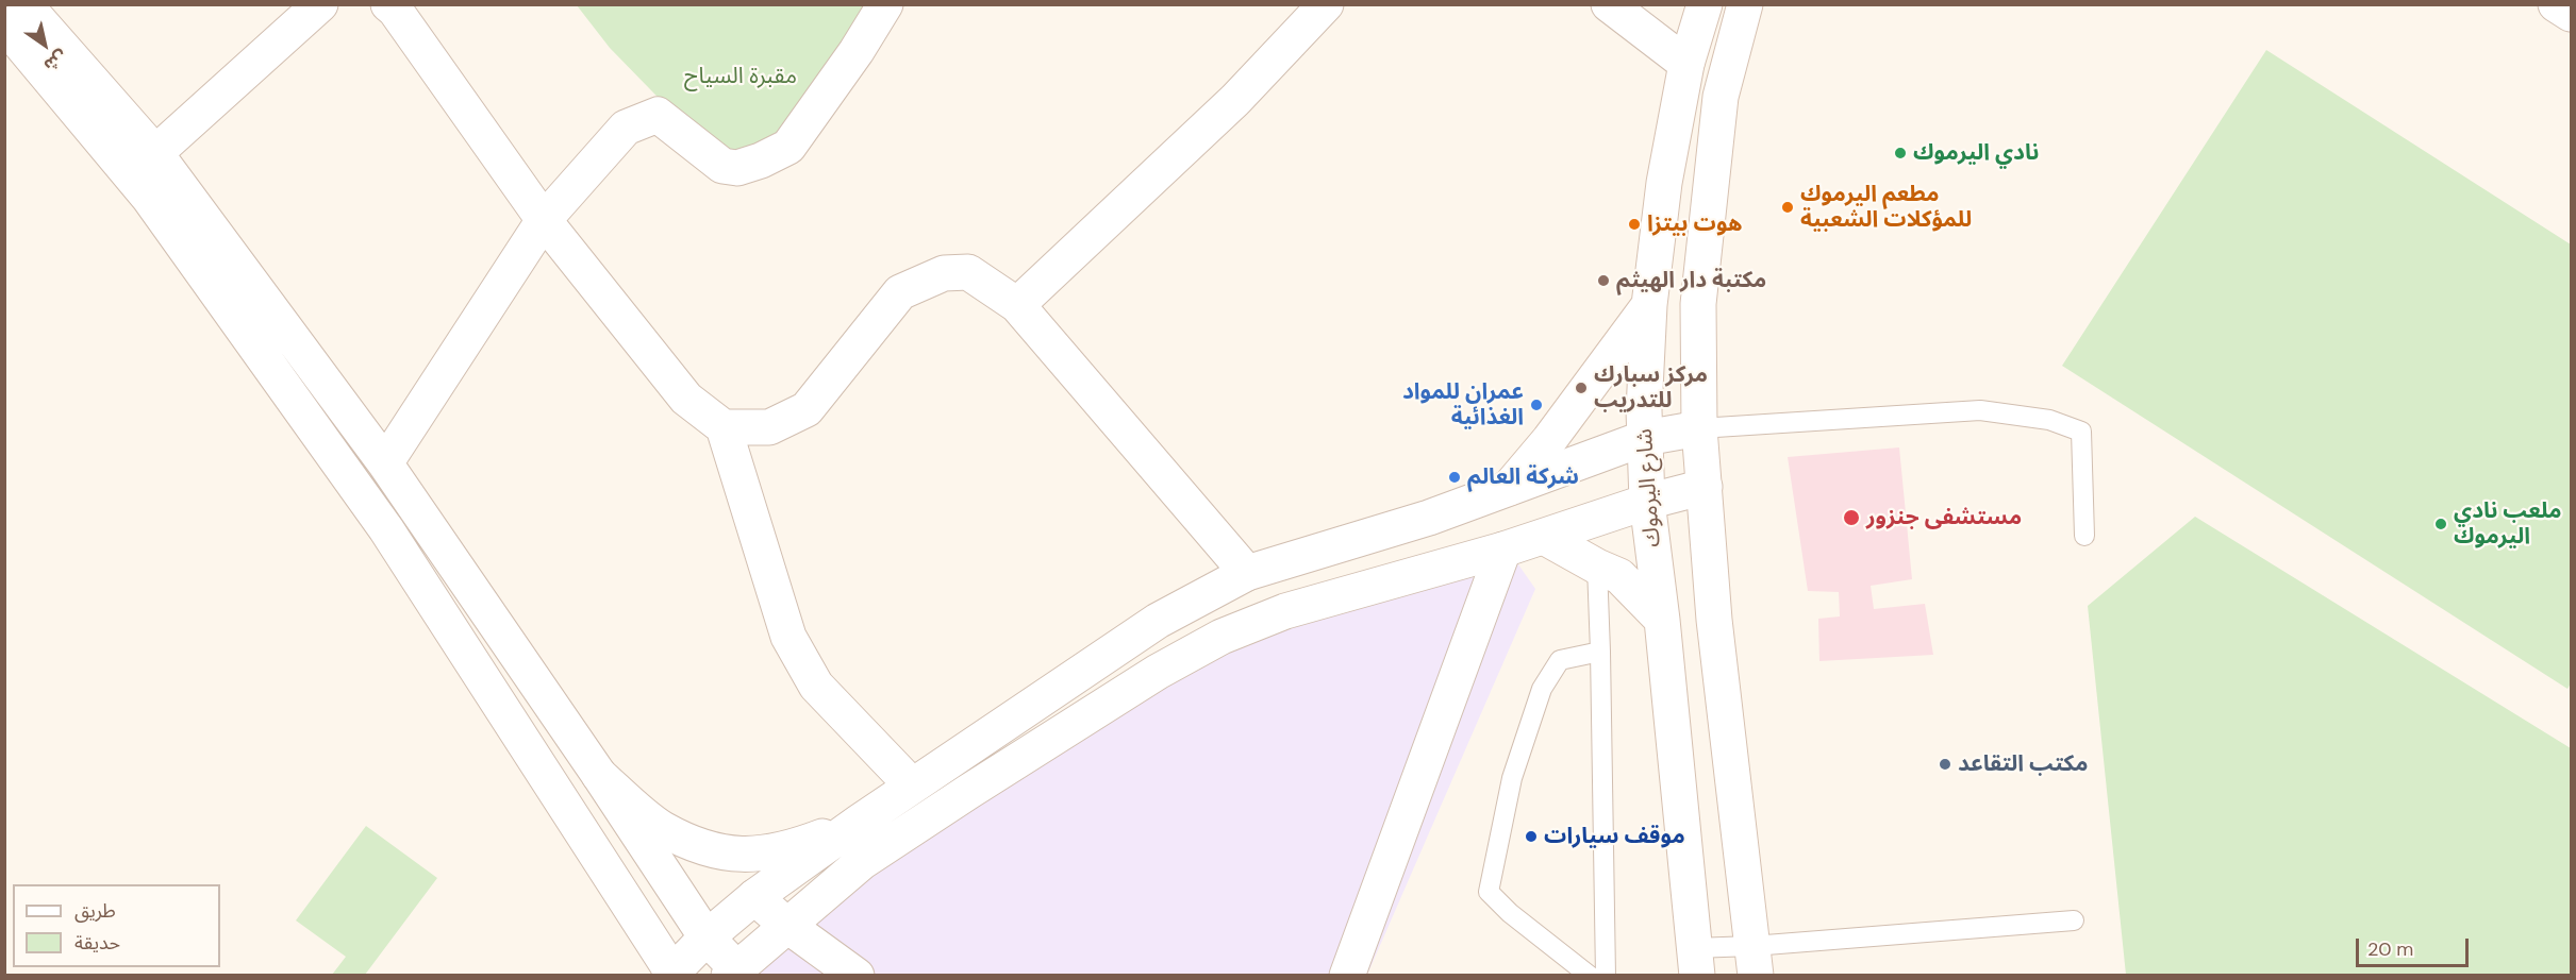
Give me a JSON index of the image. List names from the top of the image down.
{
  "streets": {
    "street": ["شارع اليرموك"]
  },
  "parks": ["مقبرة السياح"],
  "places": [
    "نادي اليرموك",
    "مطعم اليرموك للمؤكلات الشعبية",
    "هوت بيتزا",
    "مكتبة دار الهيثم",
    "مركز سبارك للتدريب",
    "عمران للمواد الغذائية",
    "شركة العالم",
    "مستشفى جنزور",
    "ملعب نادي اليرموك",
    "مكتب التقاعد",
    "موقف سيارات"
  ],
  "legend": ["طريق", "حديقة"],
  "scale_bar": "20 m",
  "north": "bottom right"
}
